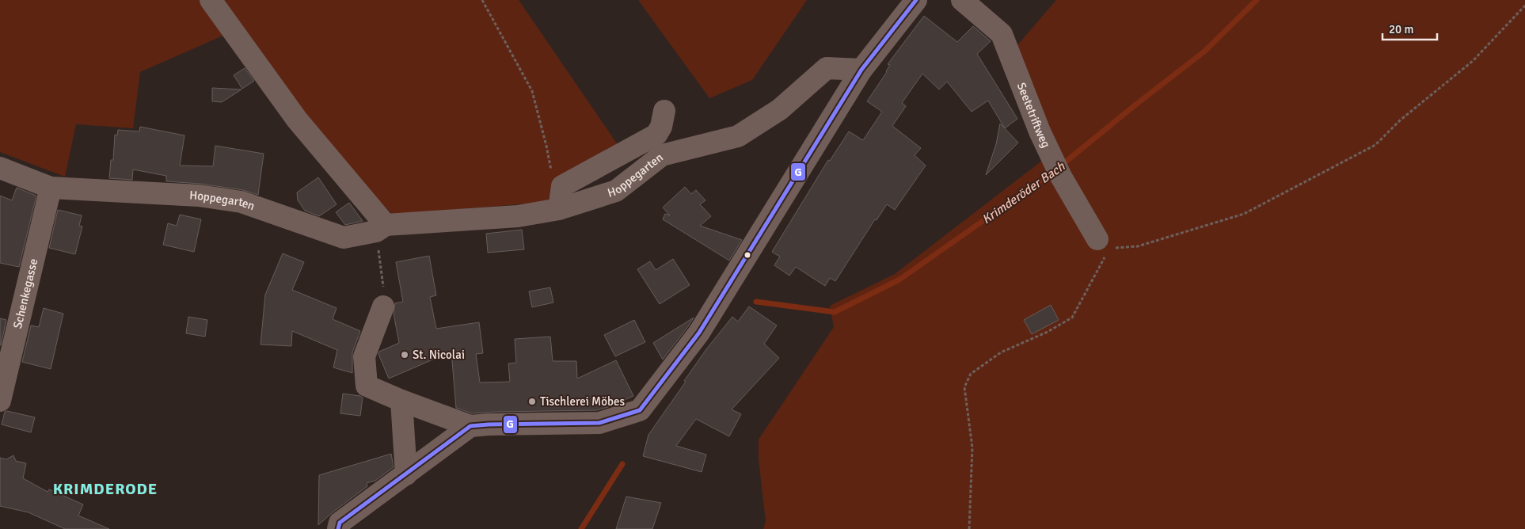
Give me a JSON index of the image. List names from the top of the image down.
{
  "streets": {
    "street": ["Seetetriftweg", "Hoppegarten", "Schenkegasse"]
  },
  "crossings": [
    ["Hoppegarten", "Schenkegasse"]
  ],
  "districts": ["KRIMDERODE"],
  "water": ["Krimderöder Bach"],
  "places": ["St. Nicolai", "Tischlerei Möbes"],
  "lines": ["transit line G"],
  "scale_bar": "20 m"
}
